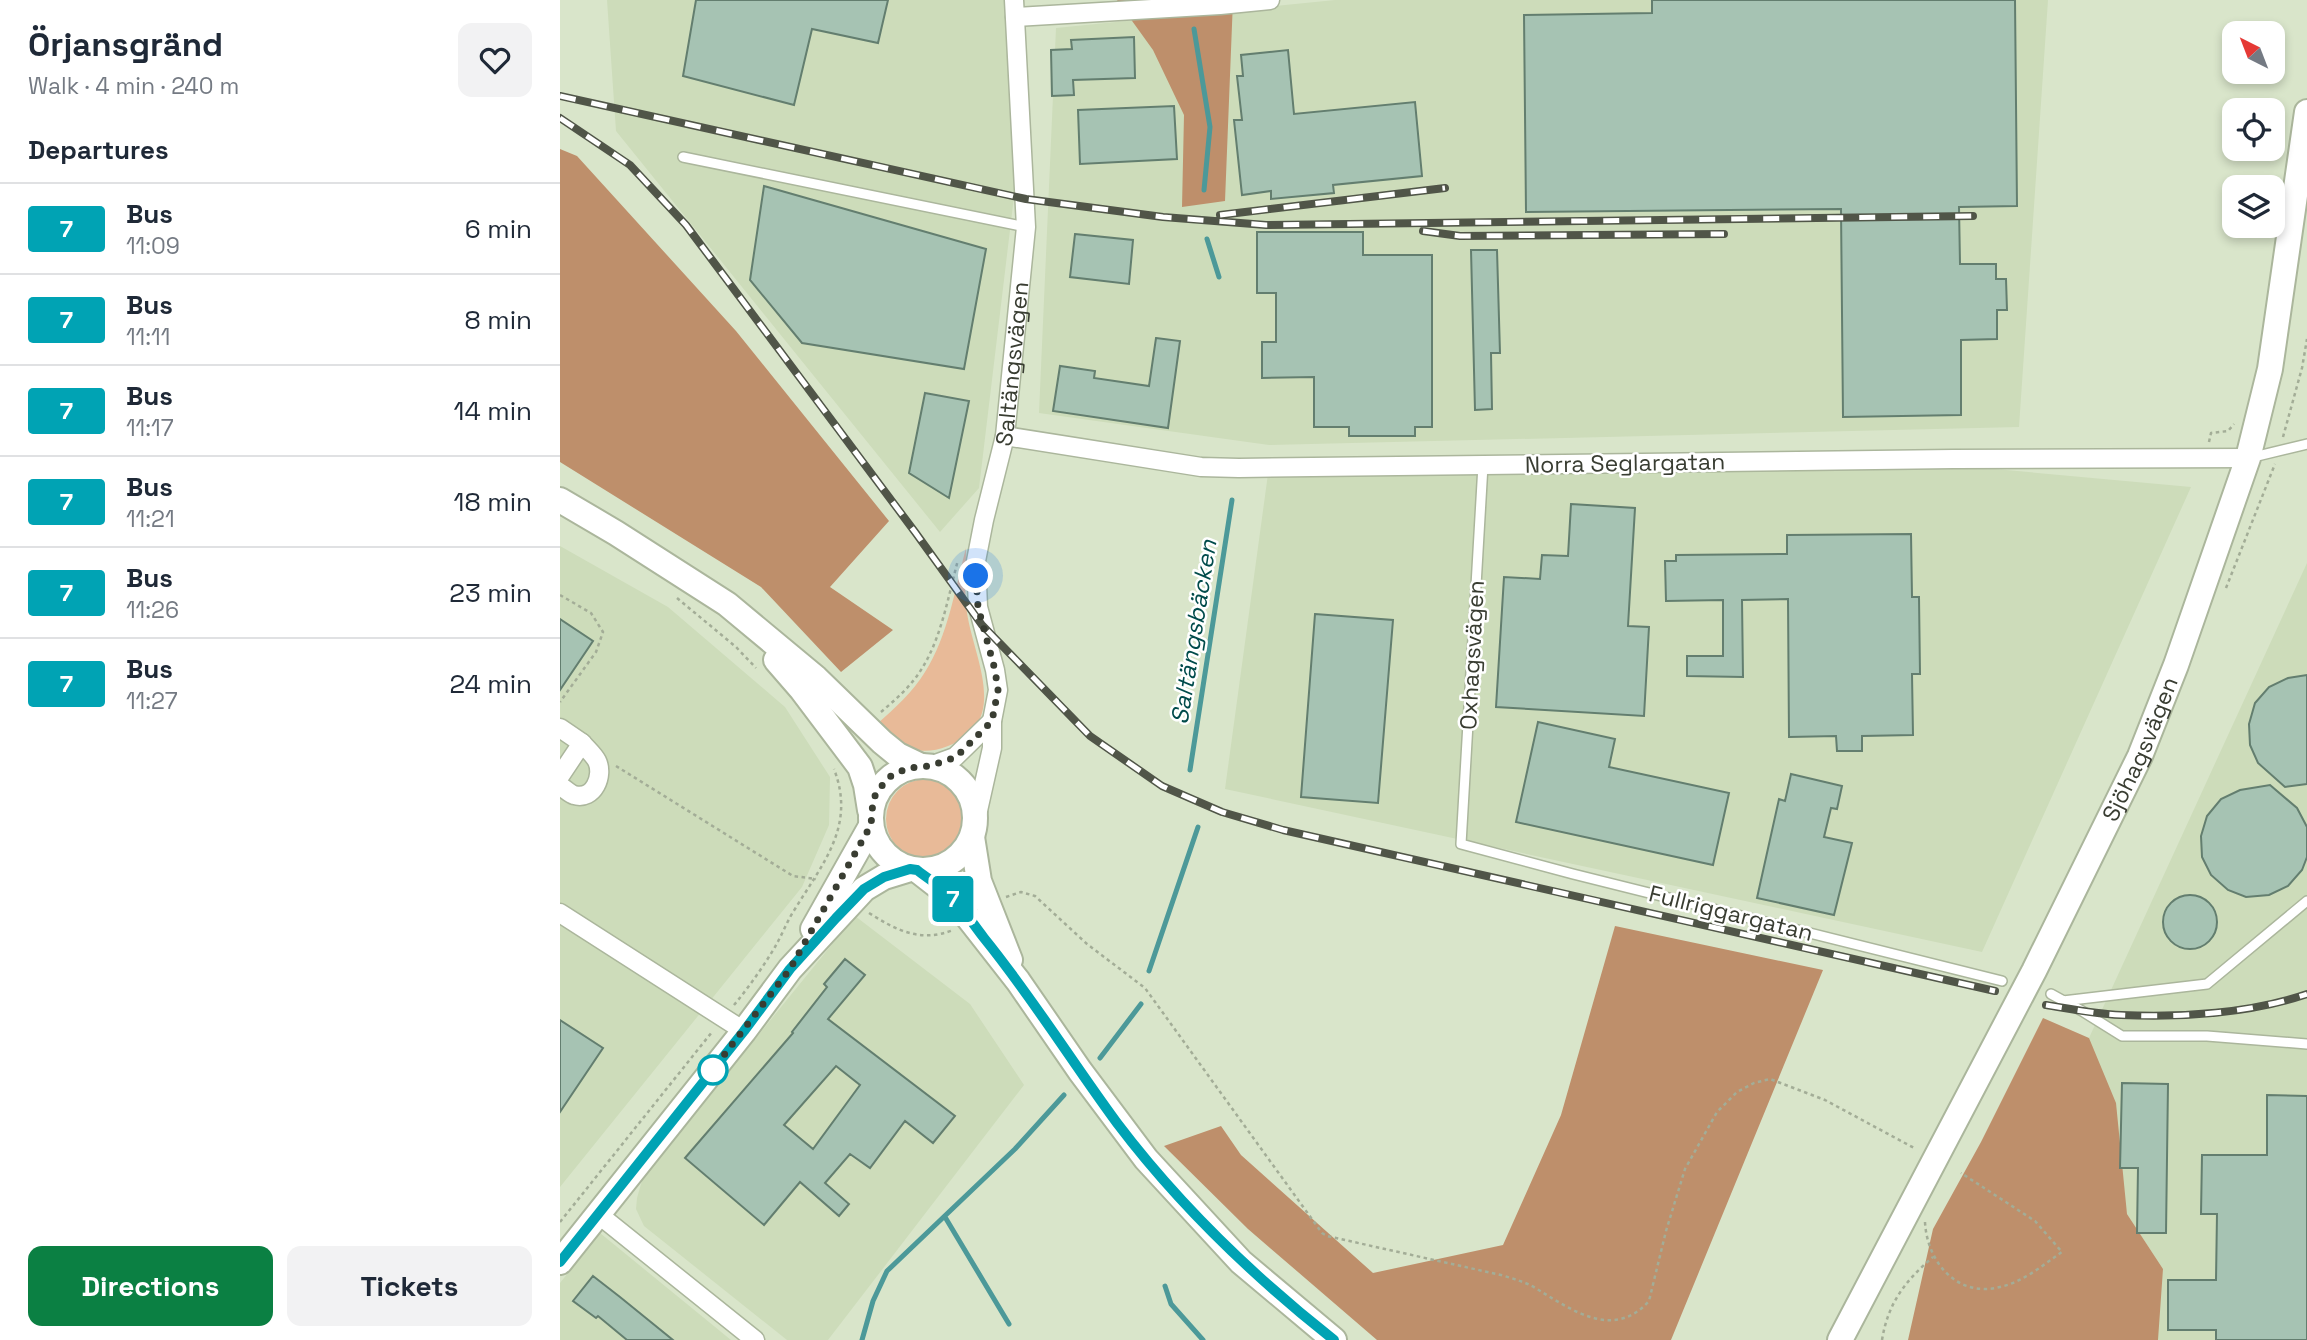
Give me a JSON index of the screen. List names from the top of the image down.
{
  "streets": {
    "main road": ["Sjöhagsvägen"],
    "street": ["Saltängsvägen", "Norra Seglargatan"],
    "lane": ["Oxhagsvägen", "Fullriggargatan"]
  },
  "crossings": [
    ["Saltängsvägen", "Norra Seglargatan"],
    ["Norra Seglargatan", "Oxhagsvägen"],
    ["Norra Seglargatan", "Sjöhagsvägen"],
    ["Oxhagsvägen", "Fullriggargatan"]
  ],
  "water": ["Saltängsbäcken"],
  "lines": ["bus line 7"],
  "north": "top left",
  "page": {
    "heading": [
      ["Örjansgränd", "Walk · 4 min · 240 m"],
      "Departures"
    ],
    "on_map": "7",
    "list": [
      {
        "mark": "7",
        "name": "Bus",
        "note": "11:09",
        "value": "6 min"
      },
      {
        "mark": "7",
        "name": "Bus",
        "note": "11:11",
        "value": "8 min"
      },
      {
        "mark": "7",
        "name": "Bus",
        "note": "11:17",
        "value": "14 min"
      },
      {
        "mark": "7",
        "name": "Bus",
        "note": "11:21",
        "value": "18 min"
      },
      {
        "mark": "7",
        "name": "Bus",
        "note": "11:26",
        "value": "23 min"
      },
      {
        "mark": "7",
        "name": "Bus",
        "note": "11:27",
        "value": "24 min"
      }
    ],
    "buttons": ["Directions", "Tickets"]
  }
}
